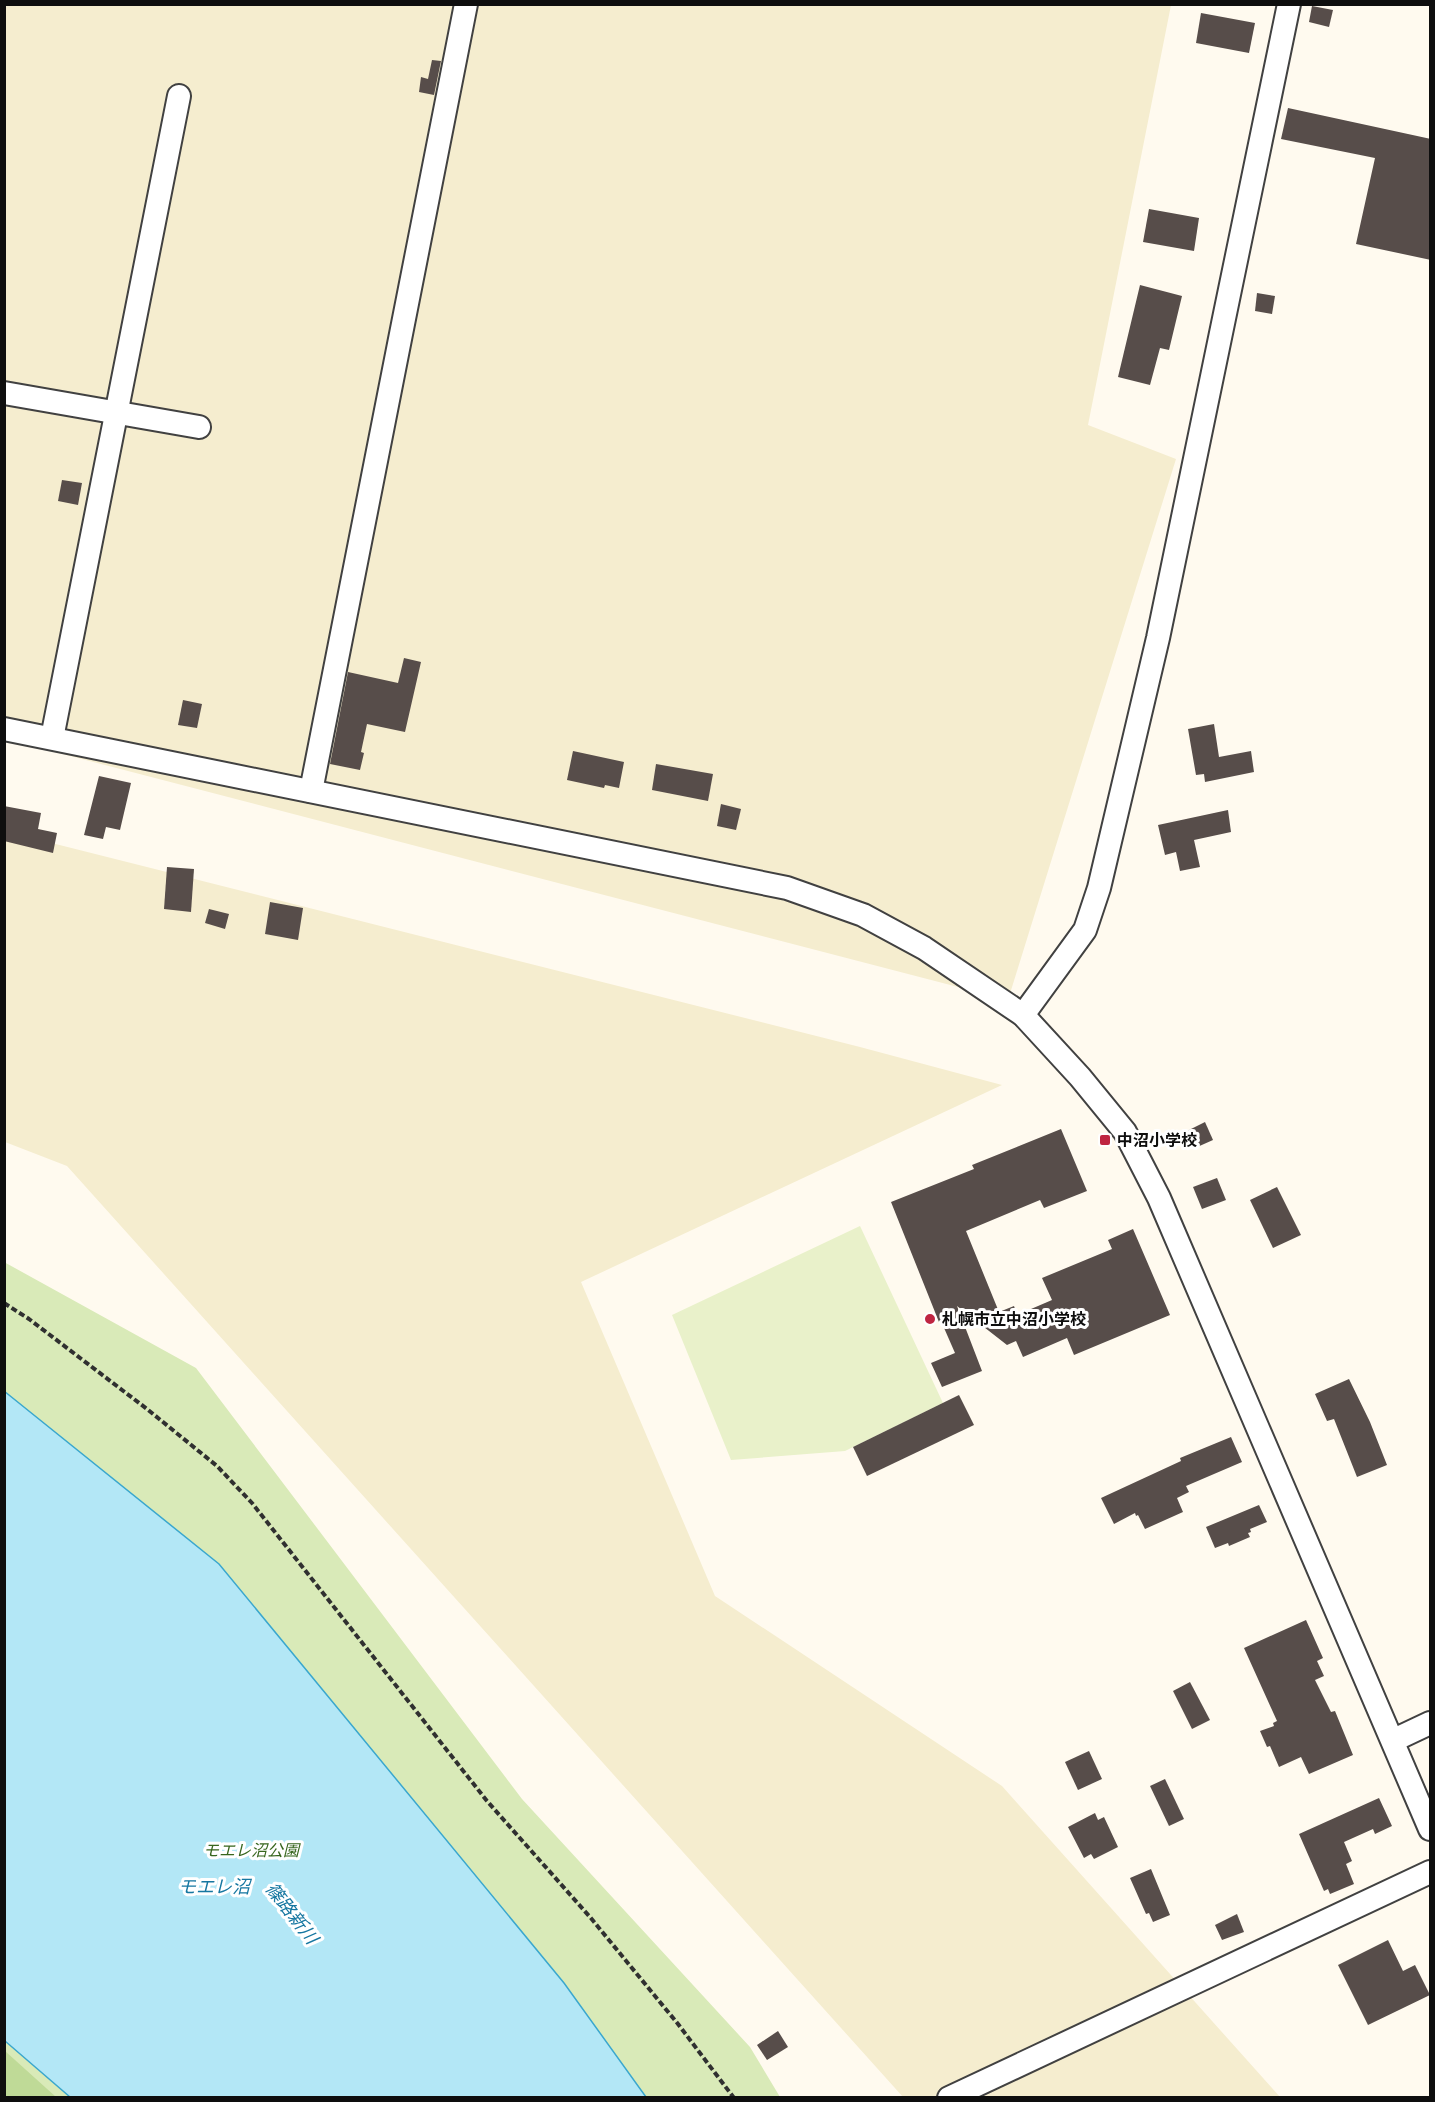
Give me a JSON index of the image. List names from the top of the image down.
{
  "water": ["モエレ沼", "篠路新川"],
  "parks": ["モエレ沼公園"],
  "places": {
    "transit": ["中沼小学校"],
    "other": ["札幌市立中沼小学校"]
  }
}
